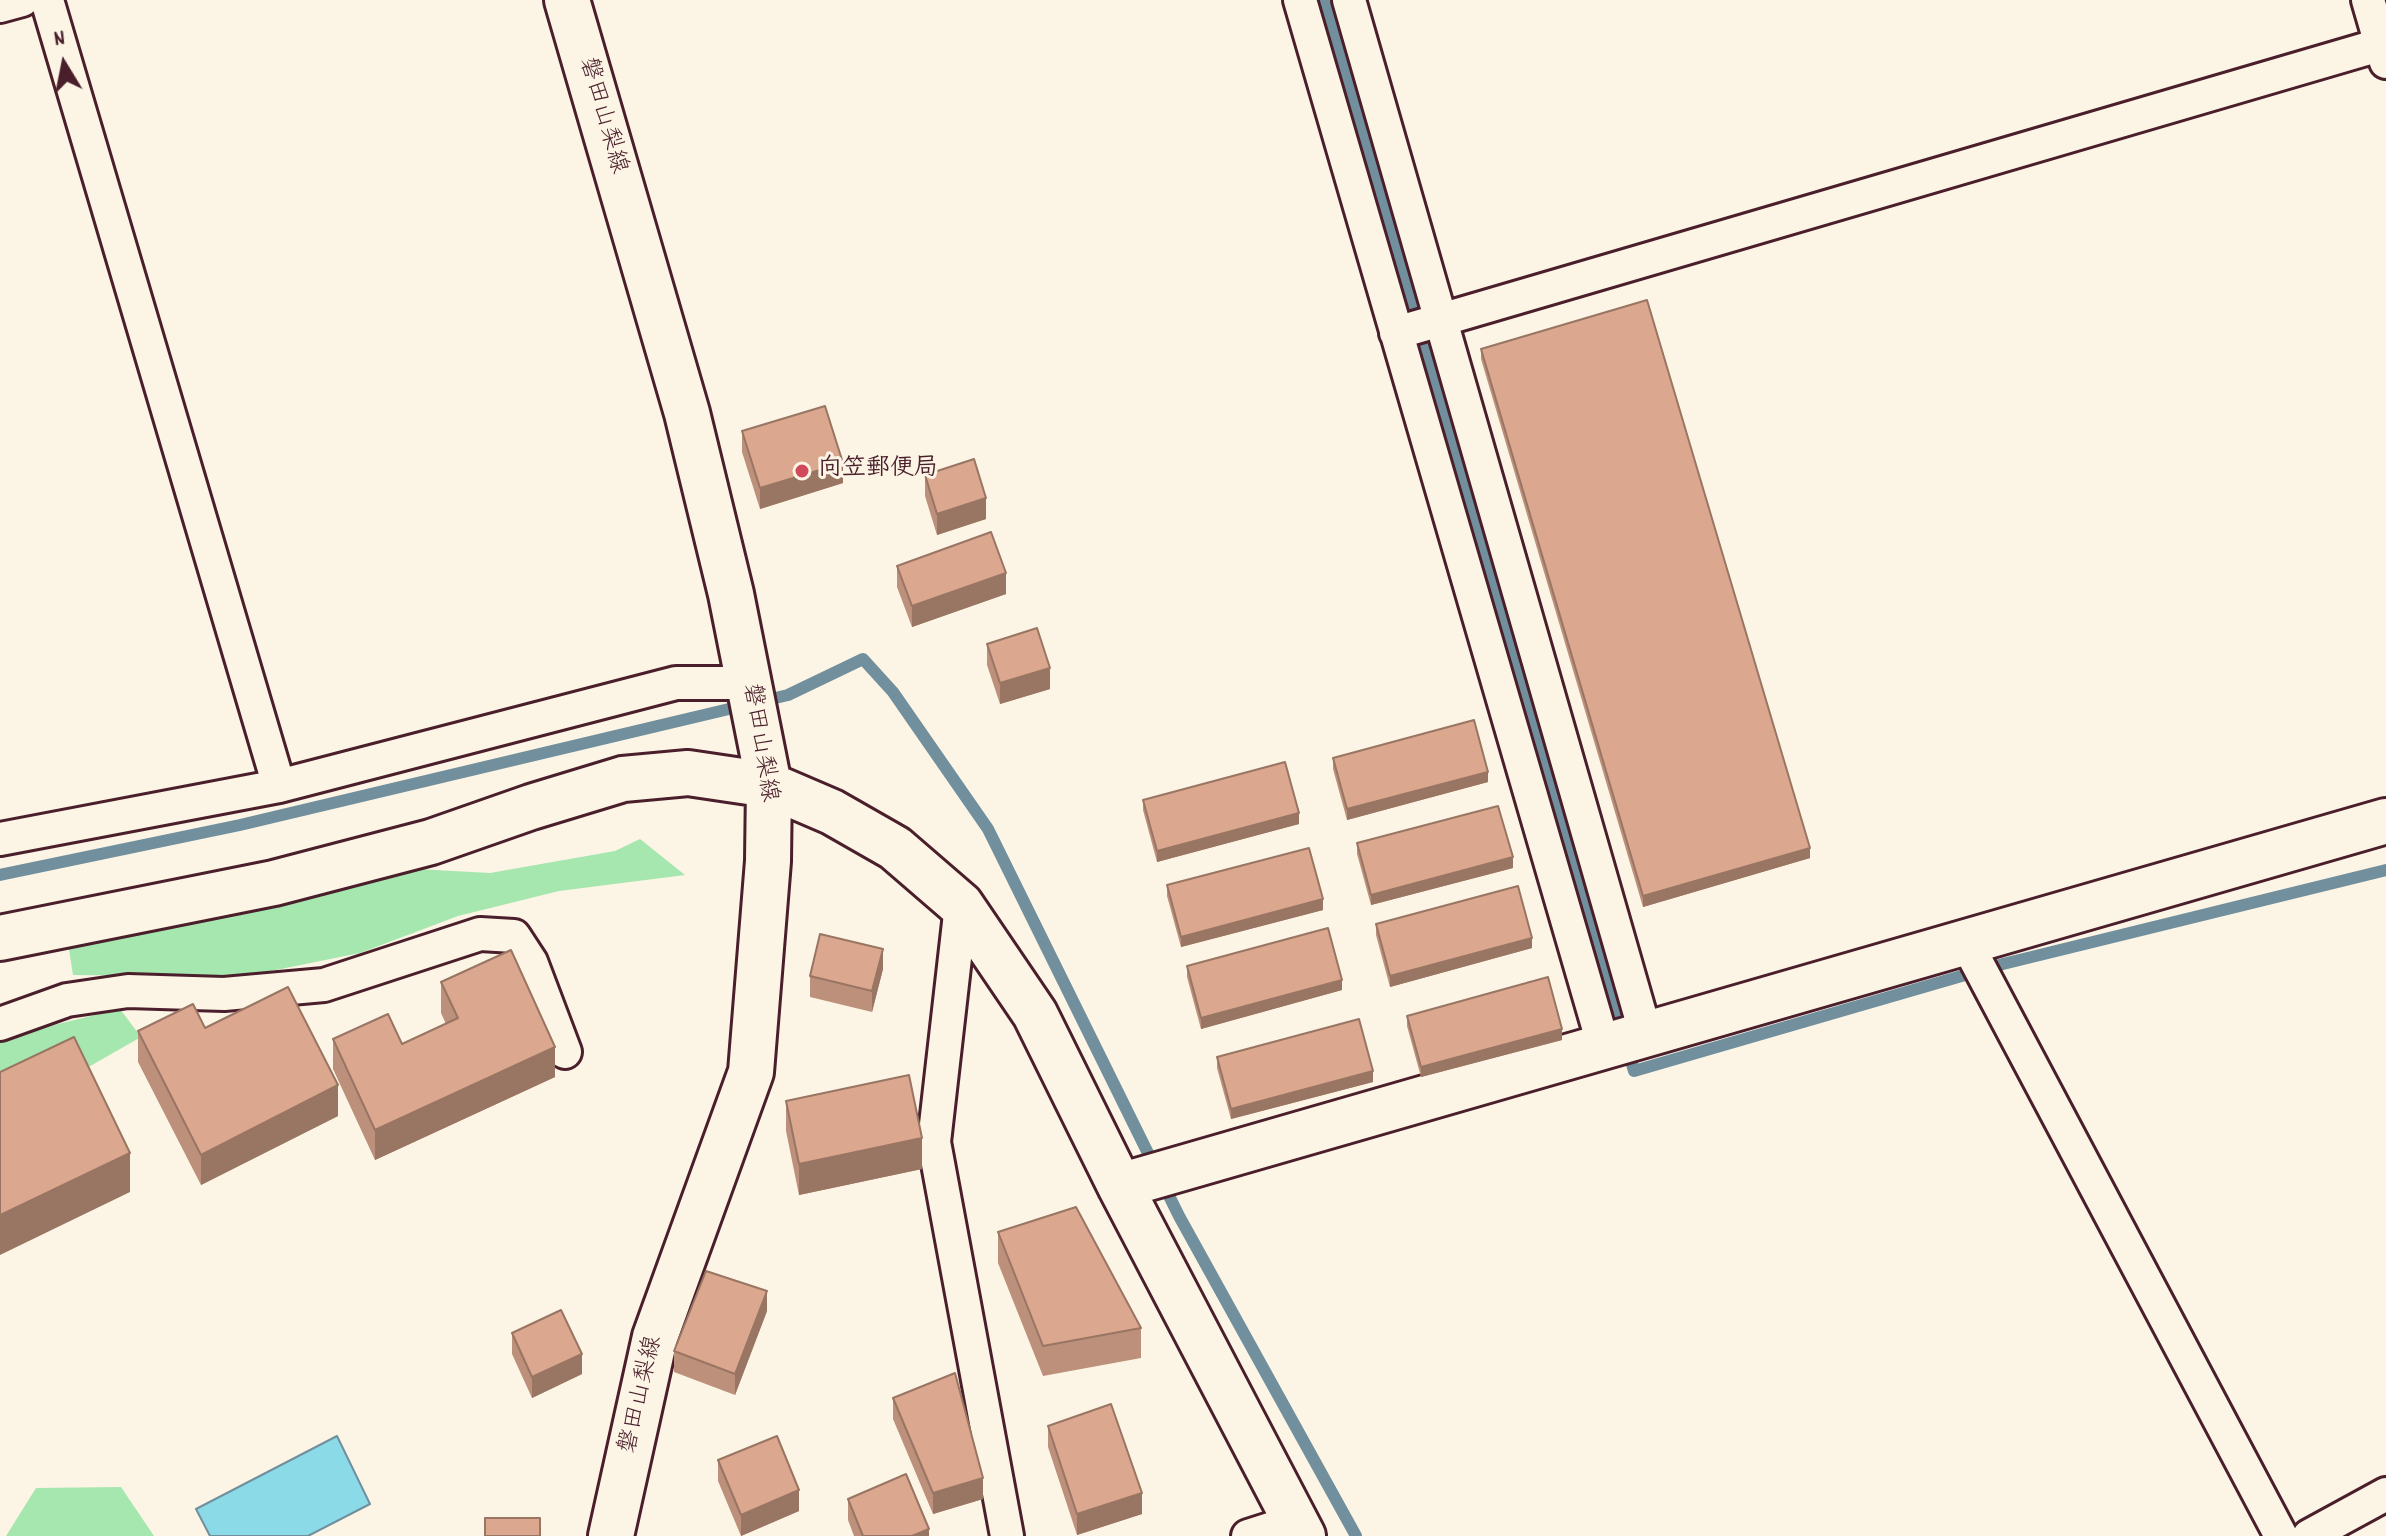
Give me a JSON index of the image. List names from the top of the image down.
{
  "streets": {
    "street": ["磐田山梨線"]
  },
  "places": ["向笠郵便局"],
  "north": "top"
}
